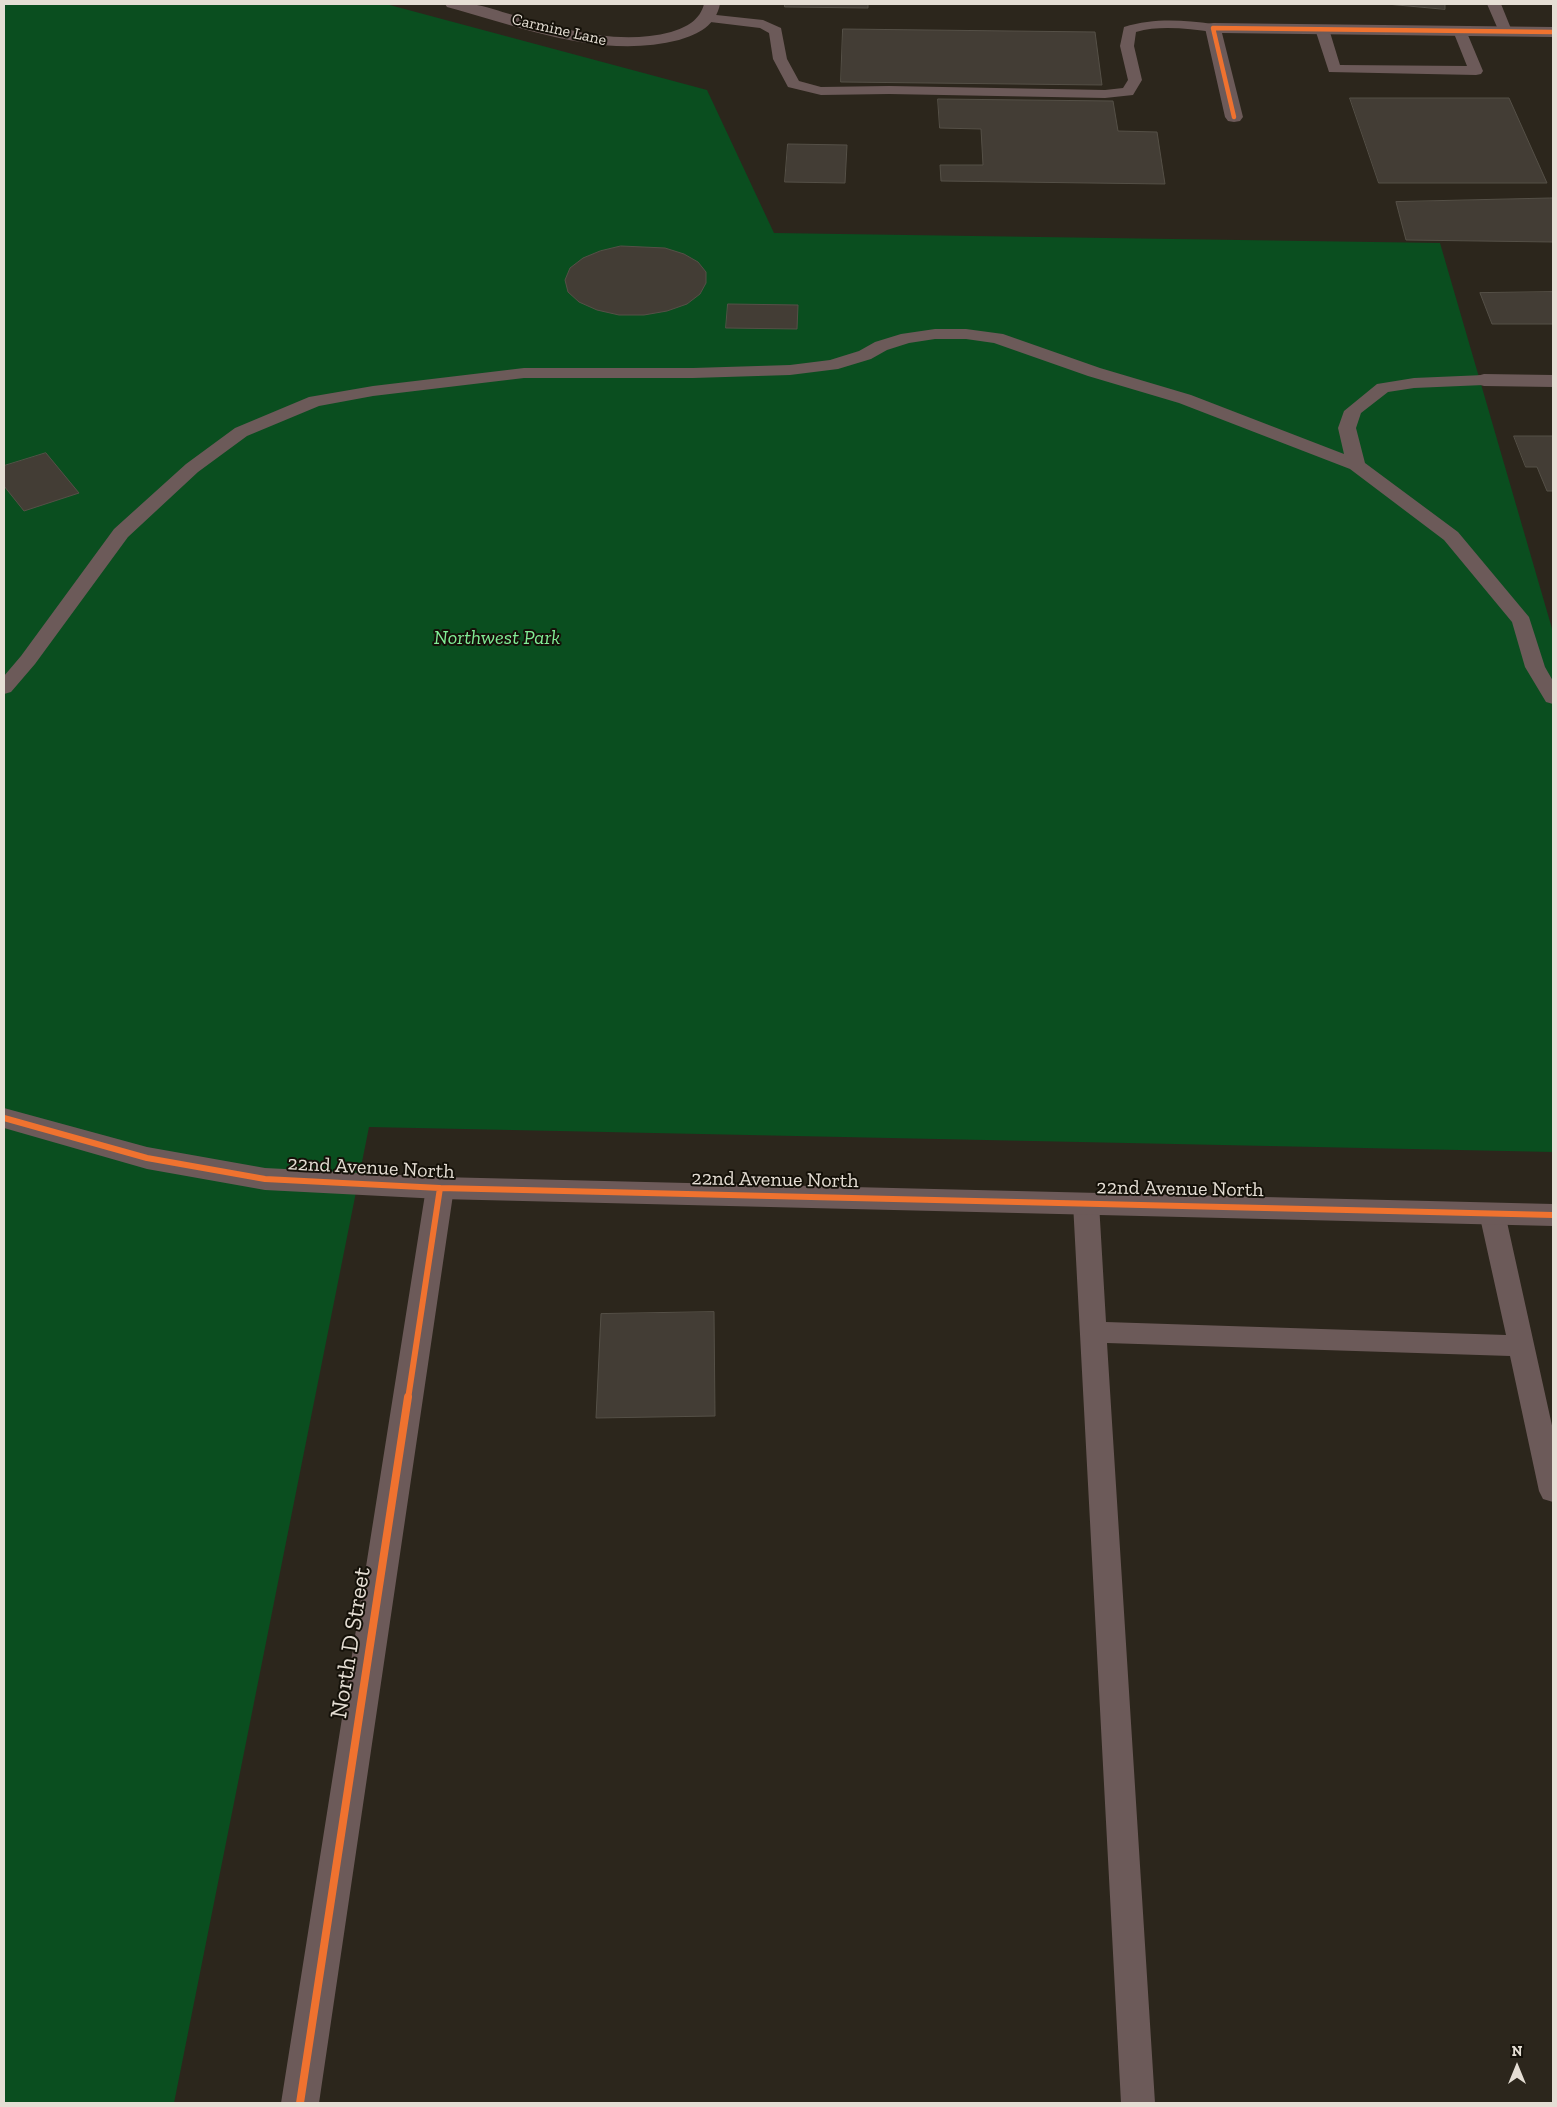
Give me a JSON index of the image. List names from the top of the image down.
{
  "streets": {
    "street": ["Carmine Lane", "22nd Avenue North", "North D Street"]
  },
  "crossings": [
    ["22nd Avenue North", "North D Street"]
  ],
  "parks": ["Northwest Park"],
  "north": "top"
}
